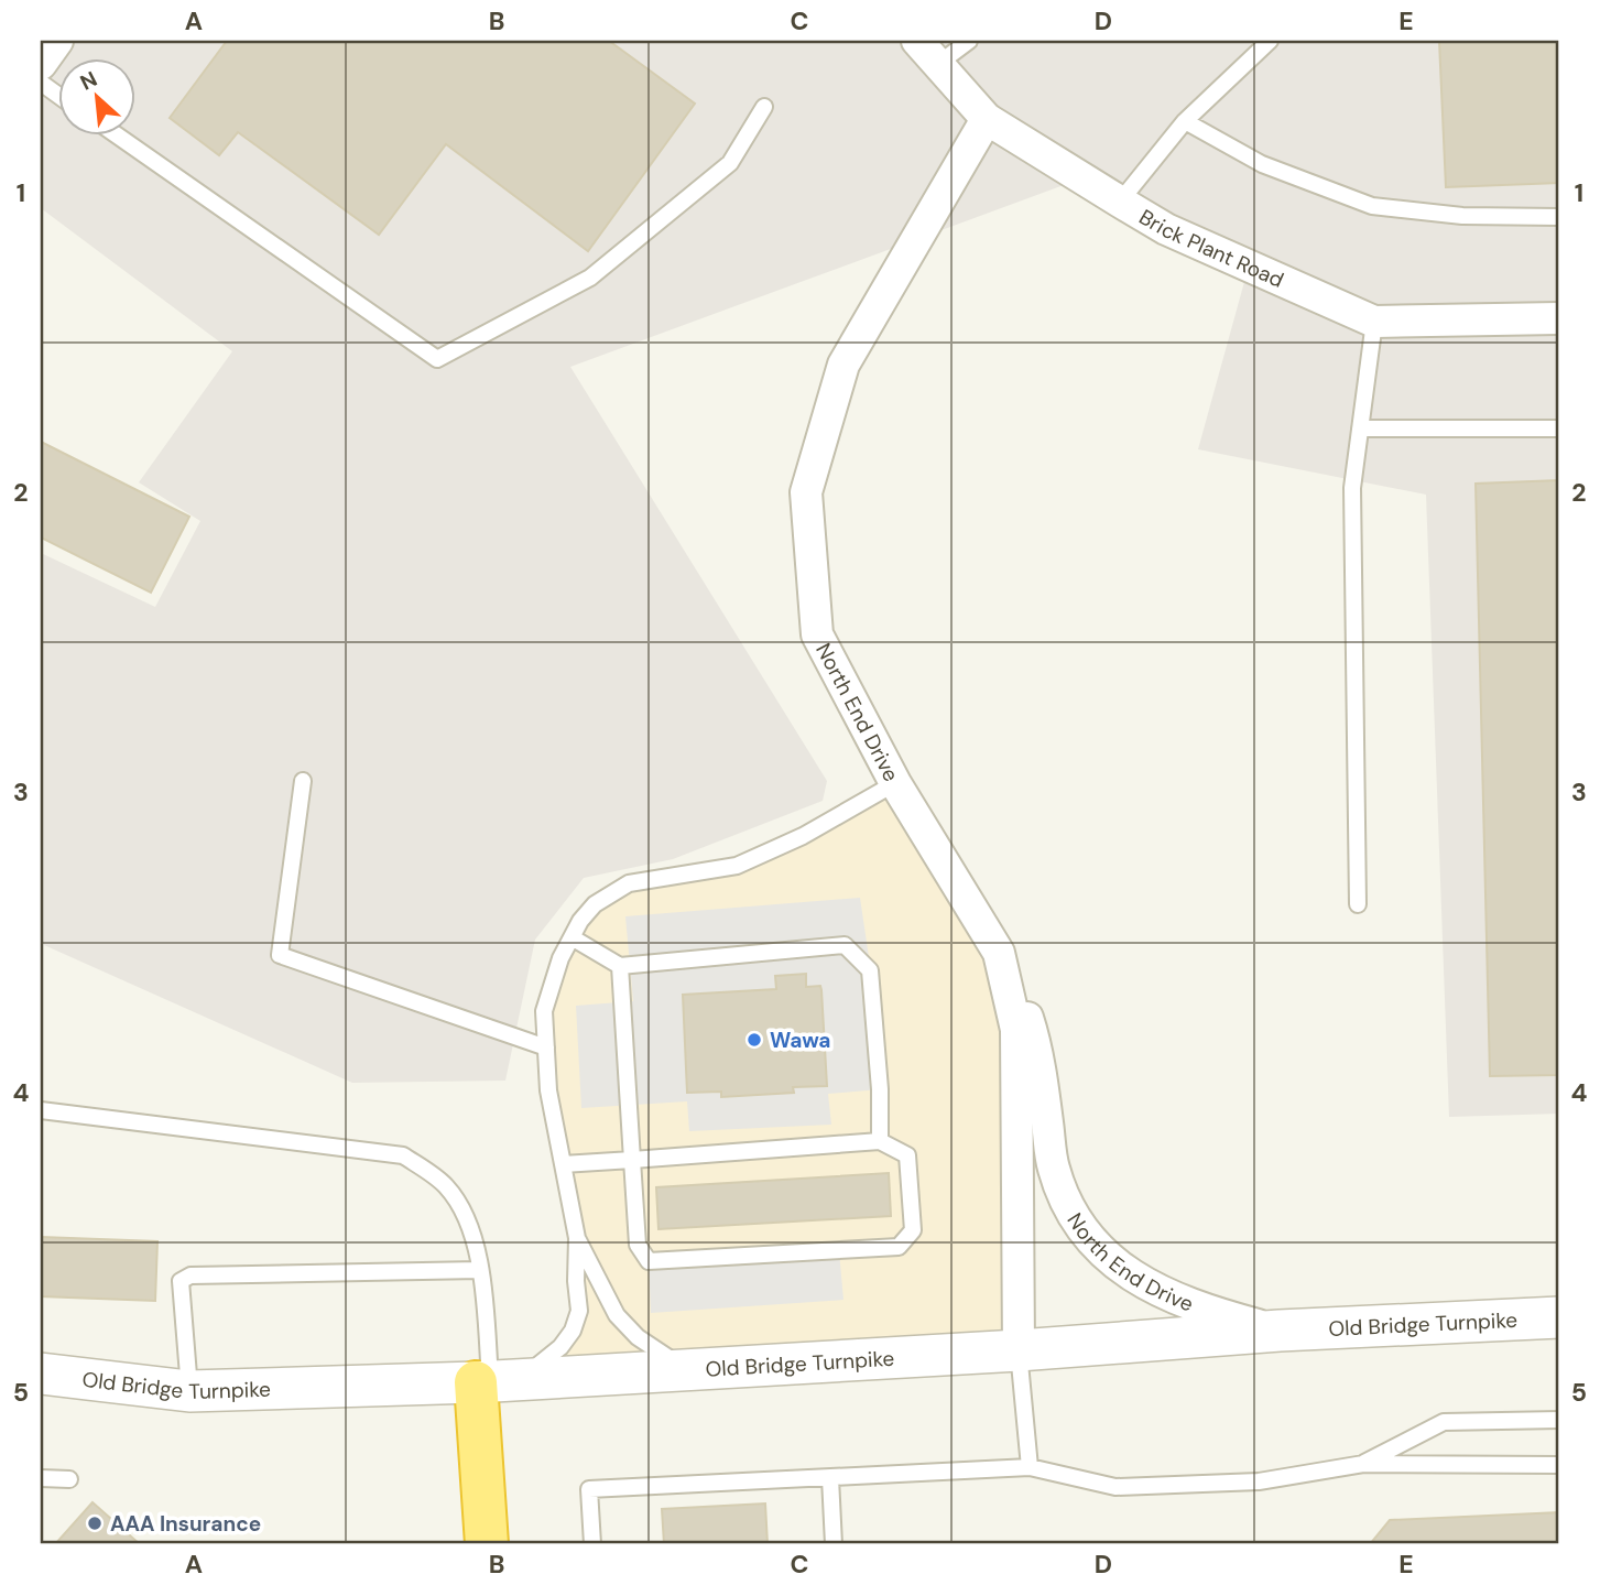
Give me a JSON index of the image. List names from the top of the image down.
{
  "streets": {
    "street": ["Brick Plant Road", "North End Drive", "Old Bridge Turnpike"]
  },
  "crossings": [
    ["Brick Plant Road", "North End Drive"],
    ["North End Drive", "Old Bridge Turnpike"]
  ],
  "places": ["Wawa", "AAA Insurance"],
  "north": "top left",
  "grid": {
    "columns": [
      "A",
      "B",
      "C",
      "D",
      "E"
    ],
    "rows": [
      "1",
      "2",
      "3",
      "4",
      "5"
    ]
  }
}
